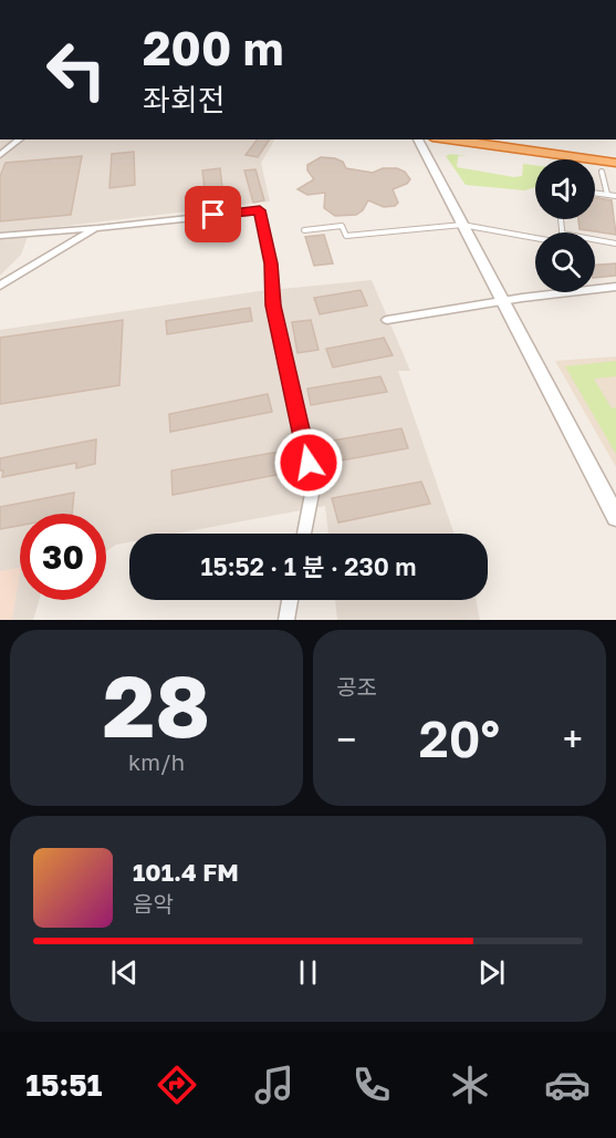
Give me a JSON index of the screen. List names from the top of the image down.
{
  "page": {
    "turn": ["200 m", "좌회전"],
    "limit": "30",
    "trip": "15:52 · 1 분 · 230 m",
    "tile": [
      ["28", "km/h"],
      "공조"
    ],
    "heat": ["−", "20°", "+"],
    "song": ["101.4 FM", "음악"],
    "tabs": "15:51"
  }
}
